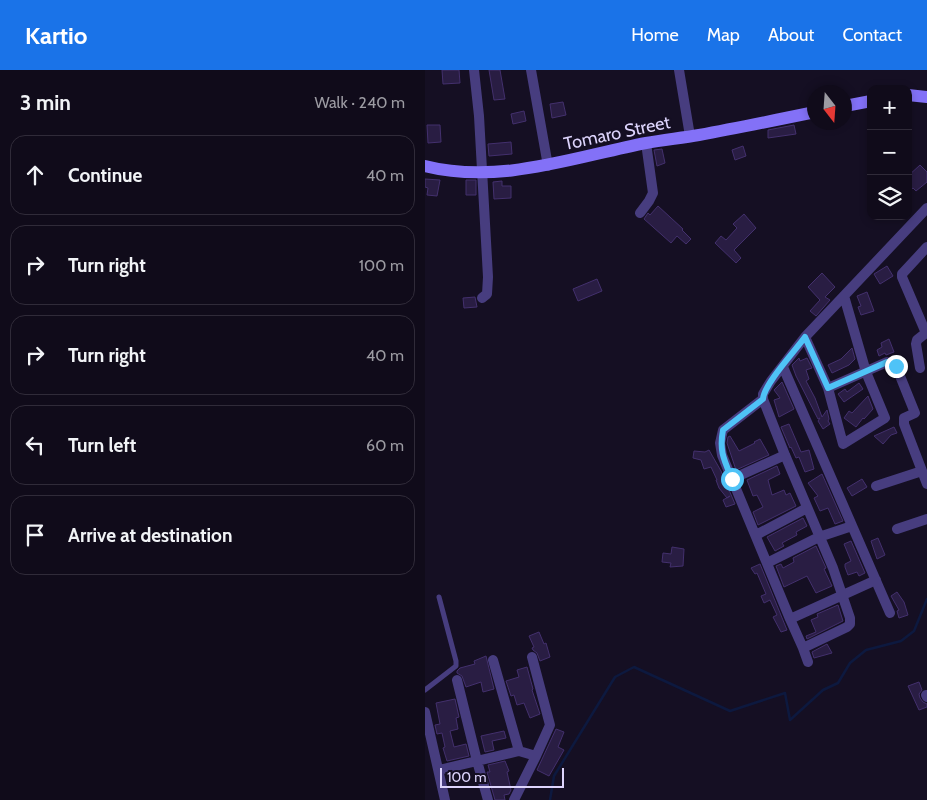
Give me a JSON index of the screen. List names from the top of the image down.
{
  "streets": {
    "street": ["Tomaro Street"]
  },
  "scale_bar": "100 m",
  "north": "bottom",
  "page": {
    "header": "Kartio",
    "nav": [
      "Home",
      "Map",
      "About",
      "Contact"
    ],
    "heading": ["3 min", "Walk · 240 m"],
    "map_buttons": ["+", "−"],
    "list": [
      ["Continue", "40 m"],
      ["Turn right", "100 m"],
      ["Turn right", "40 m"],
      ["Turn left", "60 m"],
      "Arrive at destination"
    ],
    "scale": "100 m"
  }
}
